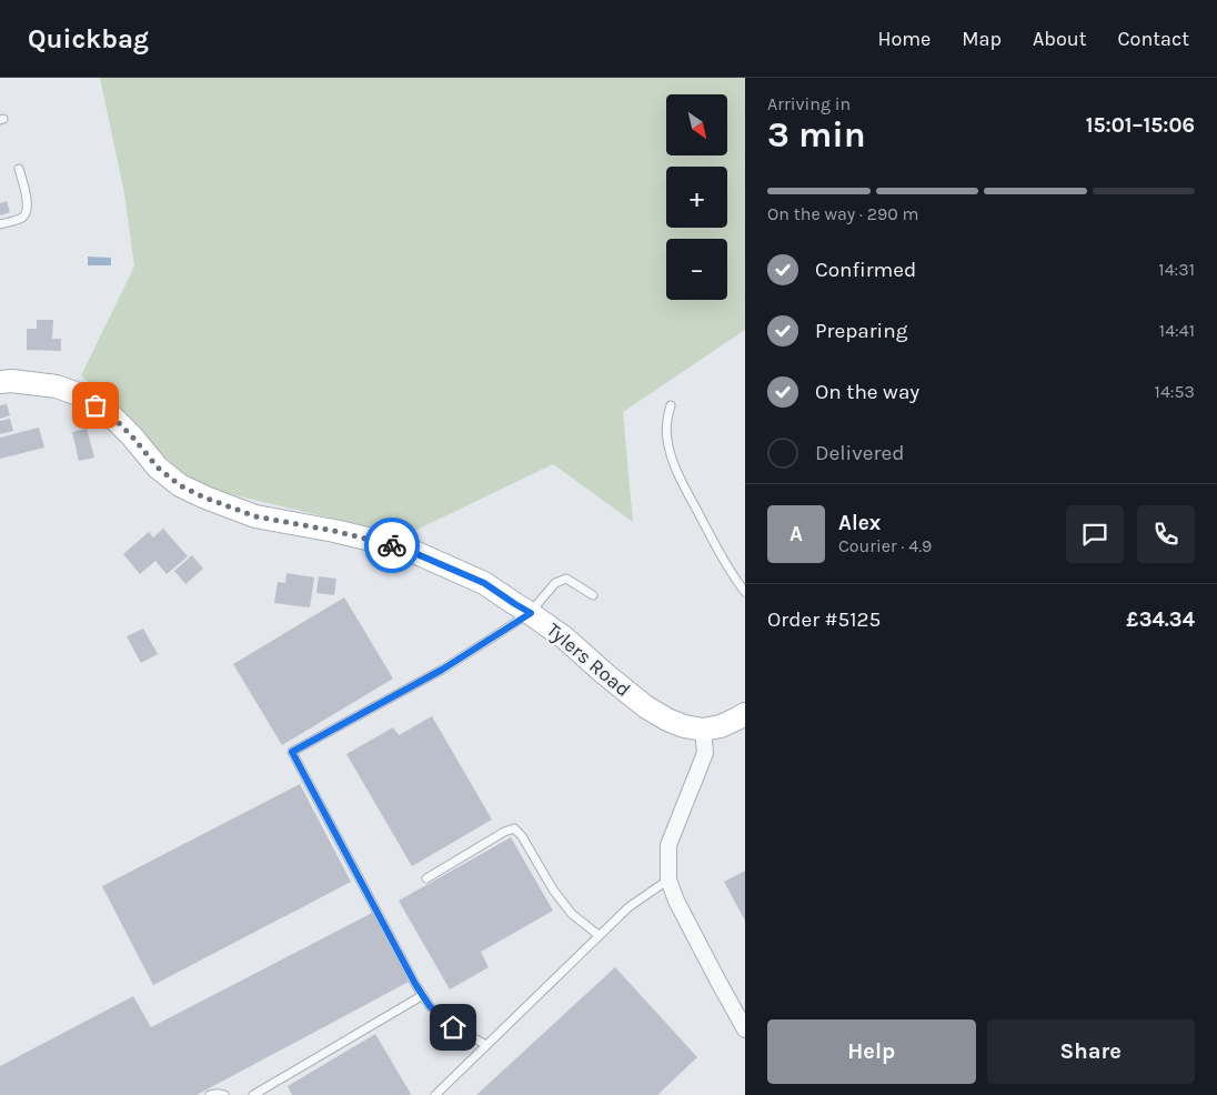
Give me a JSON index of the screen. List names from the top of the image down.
{
  "streets": {
    "street": ["Tylers Road"]
  },
  "north": "bottom right",
  "page": {
    "header": "Quickbag",
    "nav": [
      "Home",
      "Map",
      "About",
      "Contact"
    ],
    "heading": ["3 min", "Arriving in", "15:01–15:06"],
    "panel": [
      "Alex",
      "Courier · 4.9",
      "Order #5125",
      "£34.34"
    ],
    "map_buttons": ["+", "−"],
    "bar": "On the way · 290 m",
    "list": [
      ["Confirmed", "14:31"],
      ["Preparing", "14:41"],
      ["On the way", "14:53"],
      "Delivered"
    ],
    "round": "A",
    "buttons": ["Help", "Share"]
  }
}
